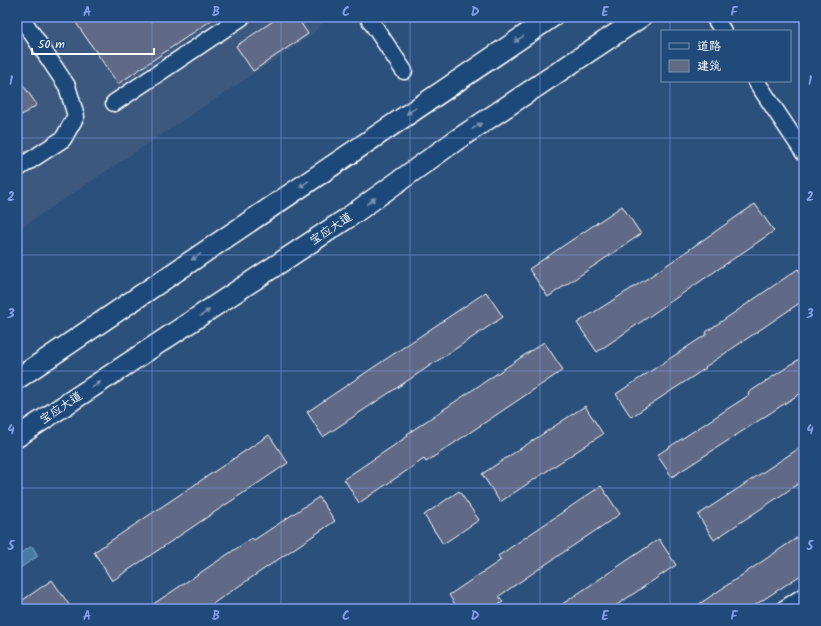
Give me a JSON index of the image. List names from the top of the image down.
{
  "streets": {
    "main road": ["宝应大道"]
  },
  "legend": ["道路", "建筑"],
  "scale_bar": "50 m",
  "grid": {
    "columns": [
      "A",
      "B",
      "C",
      "D",
      "E",
      "F"
    ],
    "rows": [
      "1",
      "2",
      "3",
      "4",
      "5"
    ]
  }
}
